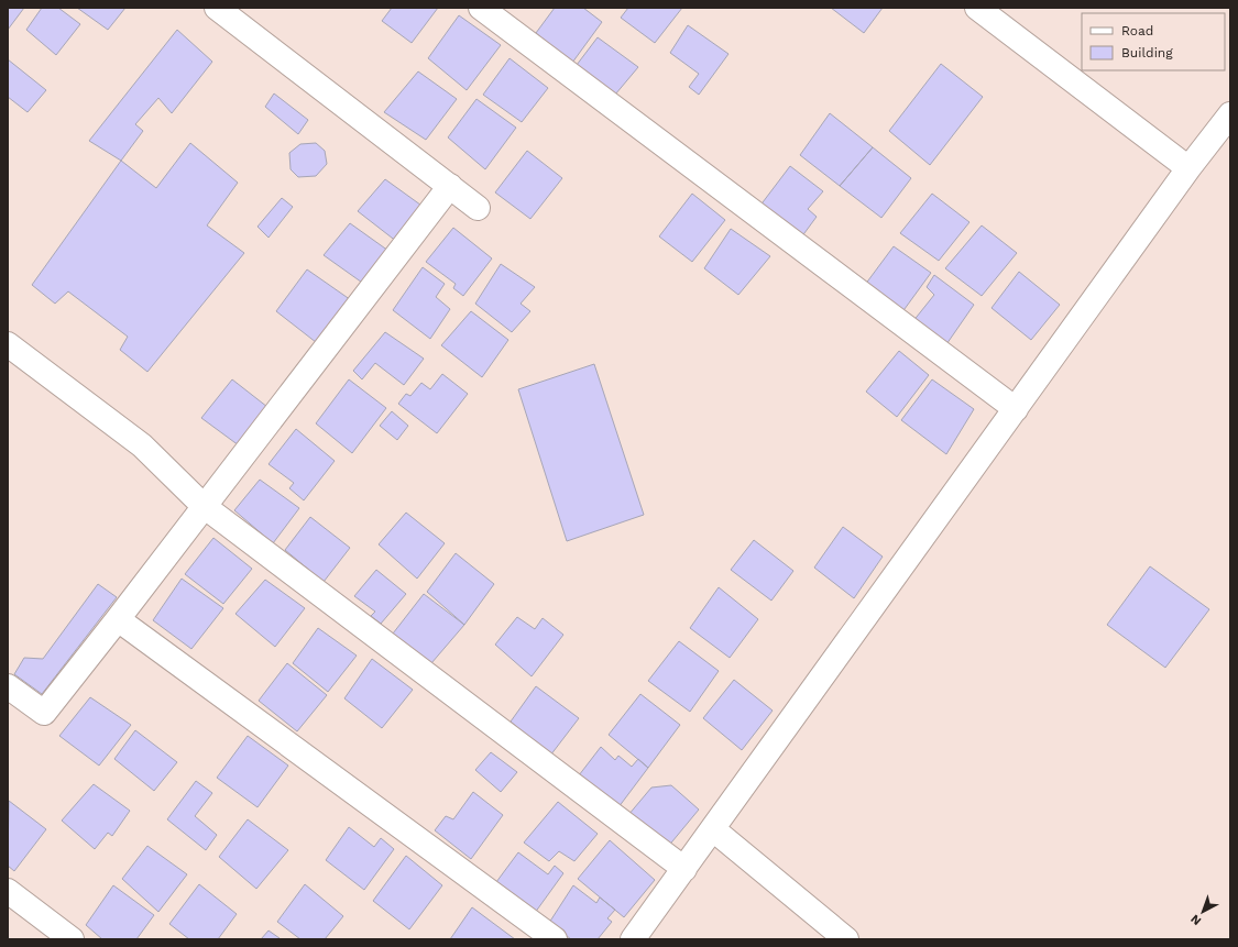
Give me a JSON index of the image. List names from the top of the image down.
{
  "legend": ["Road", "Building"],
  "north": "bottom left"
}
